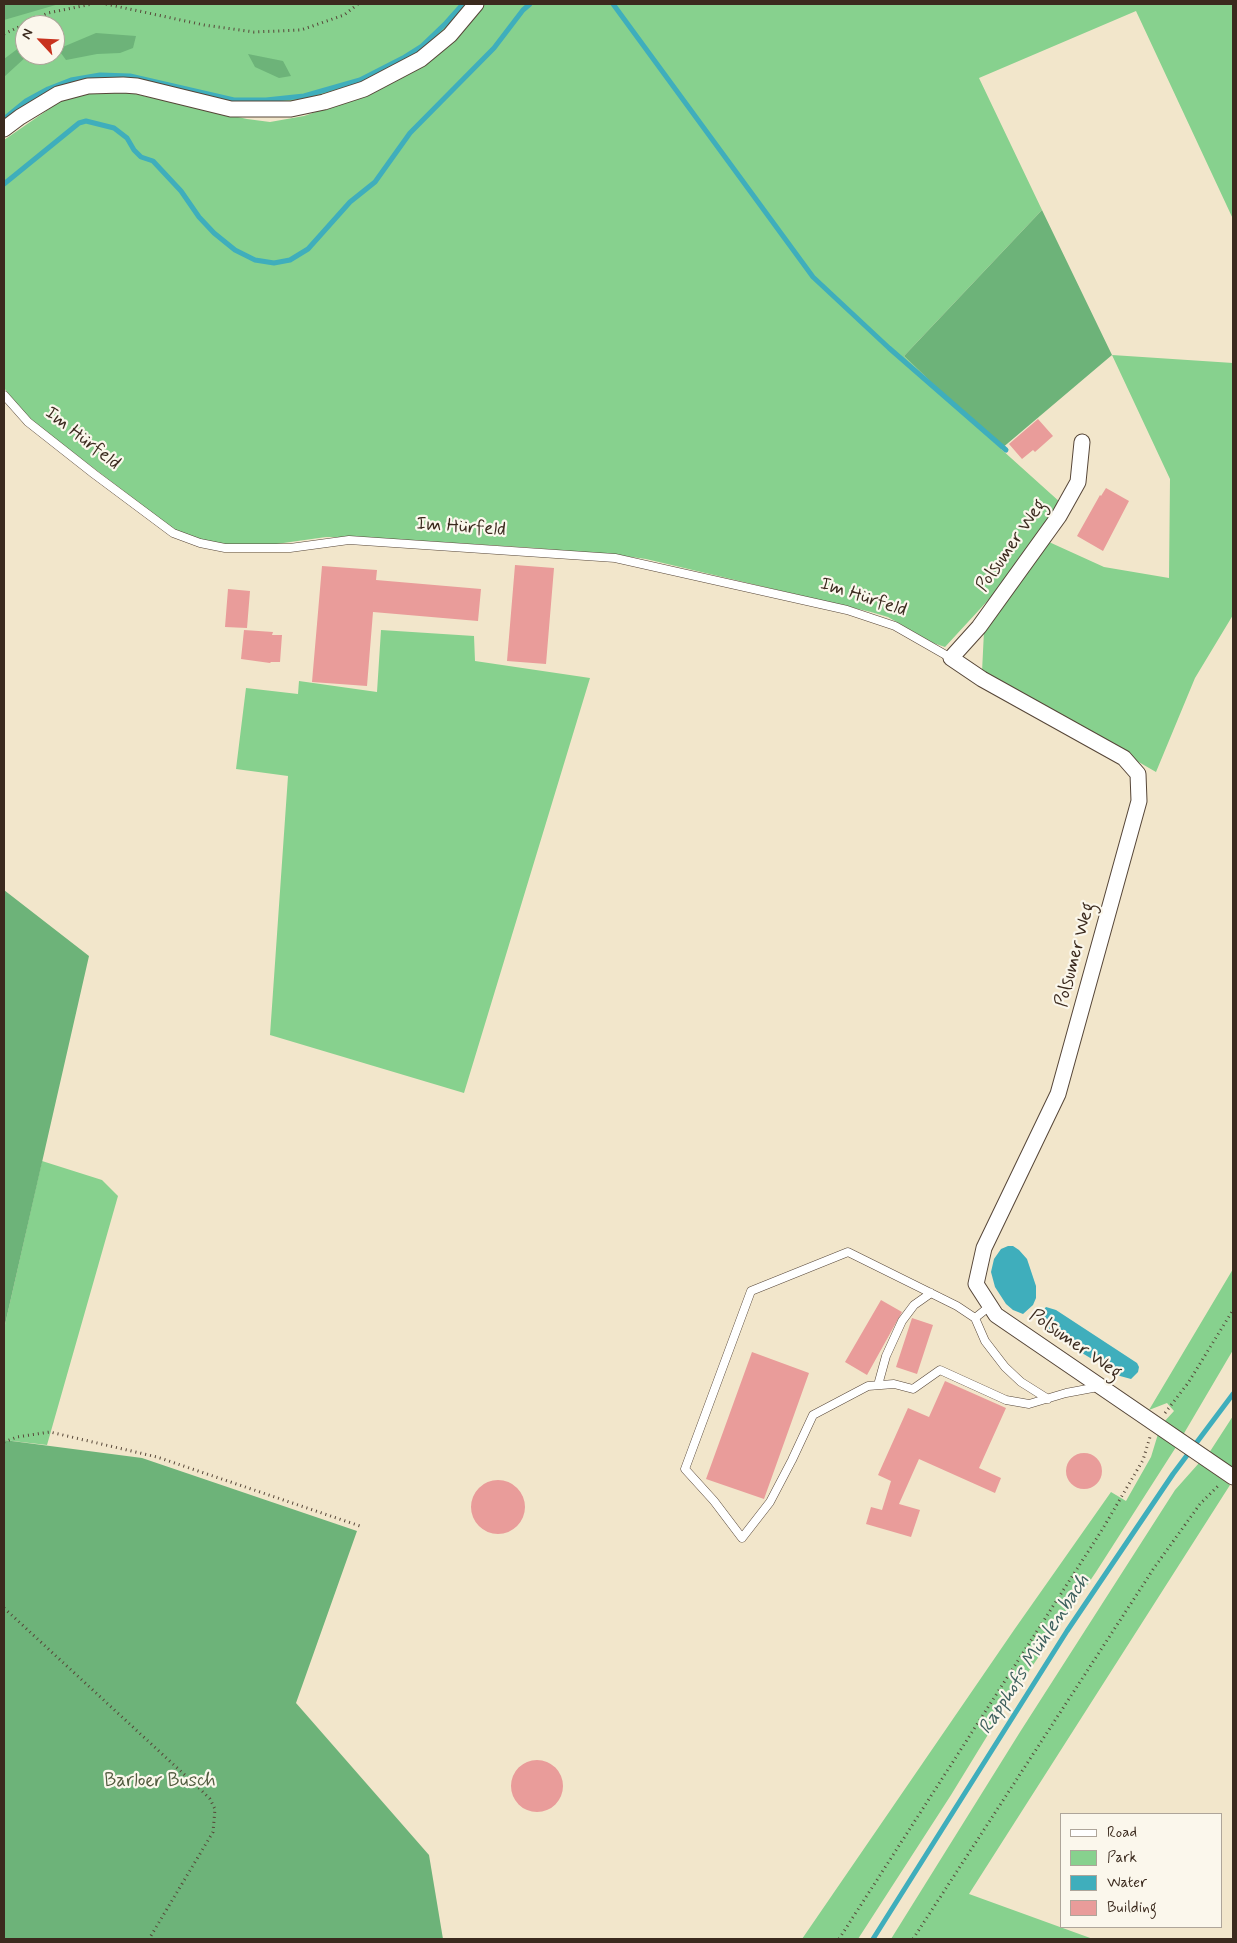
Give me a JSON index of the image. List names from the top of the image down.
{
  "streets": {
    "street": ["Polsumer Weg"],
    "lane": ["Im Hürfeld"]
  },
  "crossings": [
    ["Im Hürfeld", "Polsumer Weg"]
  ],
  "water": ["Rapphofs Mühlenbach"],
  "parks": ["Barloer Busch"],
  "legend": [
    "Road",
    "Park",
    "Water",
    "Building"
  ],
  "north": "top left"
}
